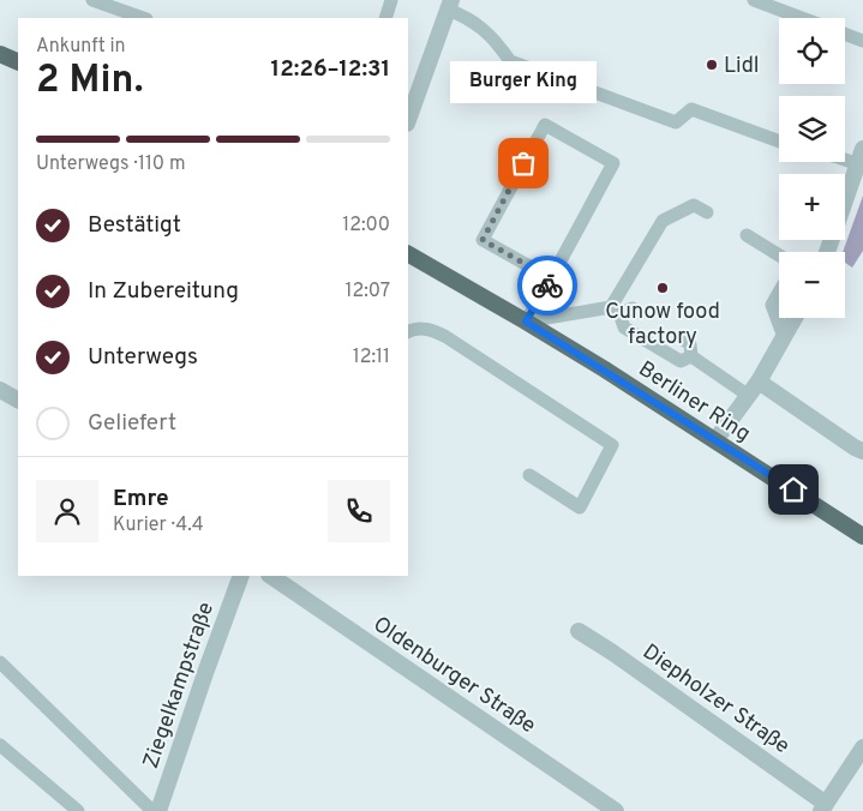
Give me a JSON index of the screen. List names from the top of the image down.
{
  "streets": {
    "main road": ["Berliner Ring"],
    "street": ["Oldenburger Straße", "Ziegelkampstraße", "Diepholzer Straße"]
  },
  "places": ["Lidl", "Burger King", "Cunow food factory"],
  "page": {
    "map_buttons": ["+", "−"],
    "heading": ["2 Min.", "Ankunft in", "12:26–12:31"],
    "panel": ["Emre", "Kurier · 4.4"],
    "bubble": "Burger King",
    "bar": "Unterwegs · 110 m",
    "list": [
      ["Bestätigt", "12:00"],
      ["In Zubereitung", "12:07"],
      ["Unterwegs", "12:11"],
      "Geliefert"
    ]
  }
}
